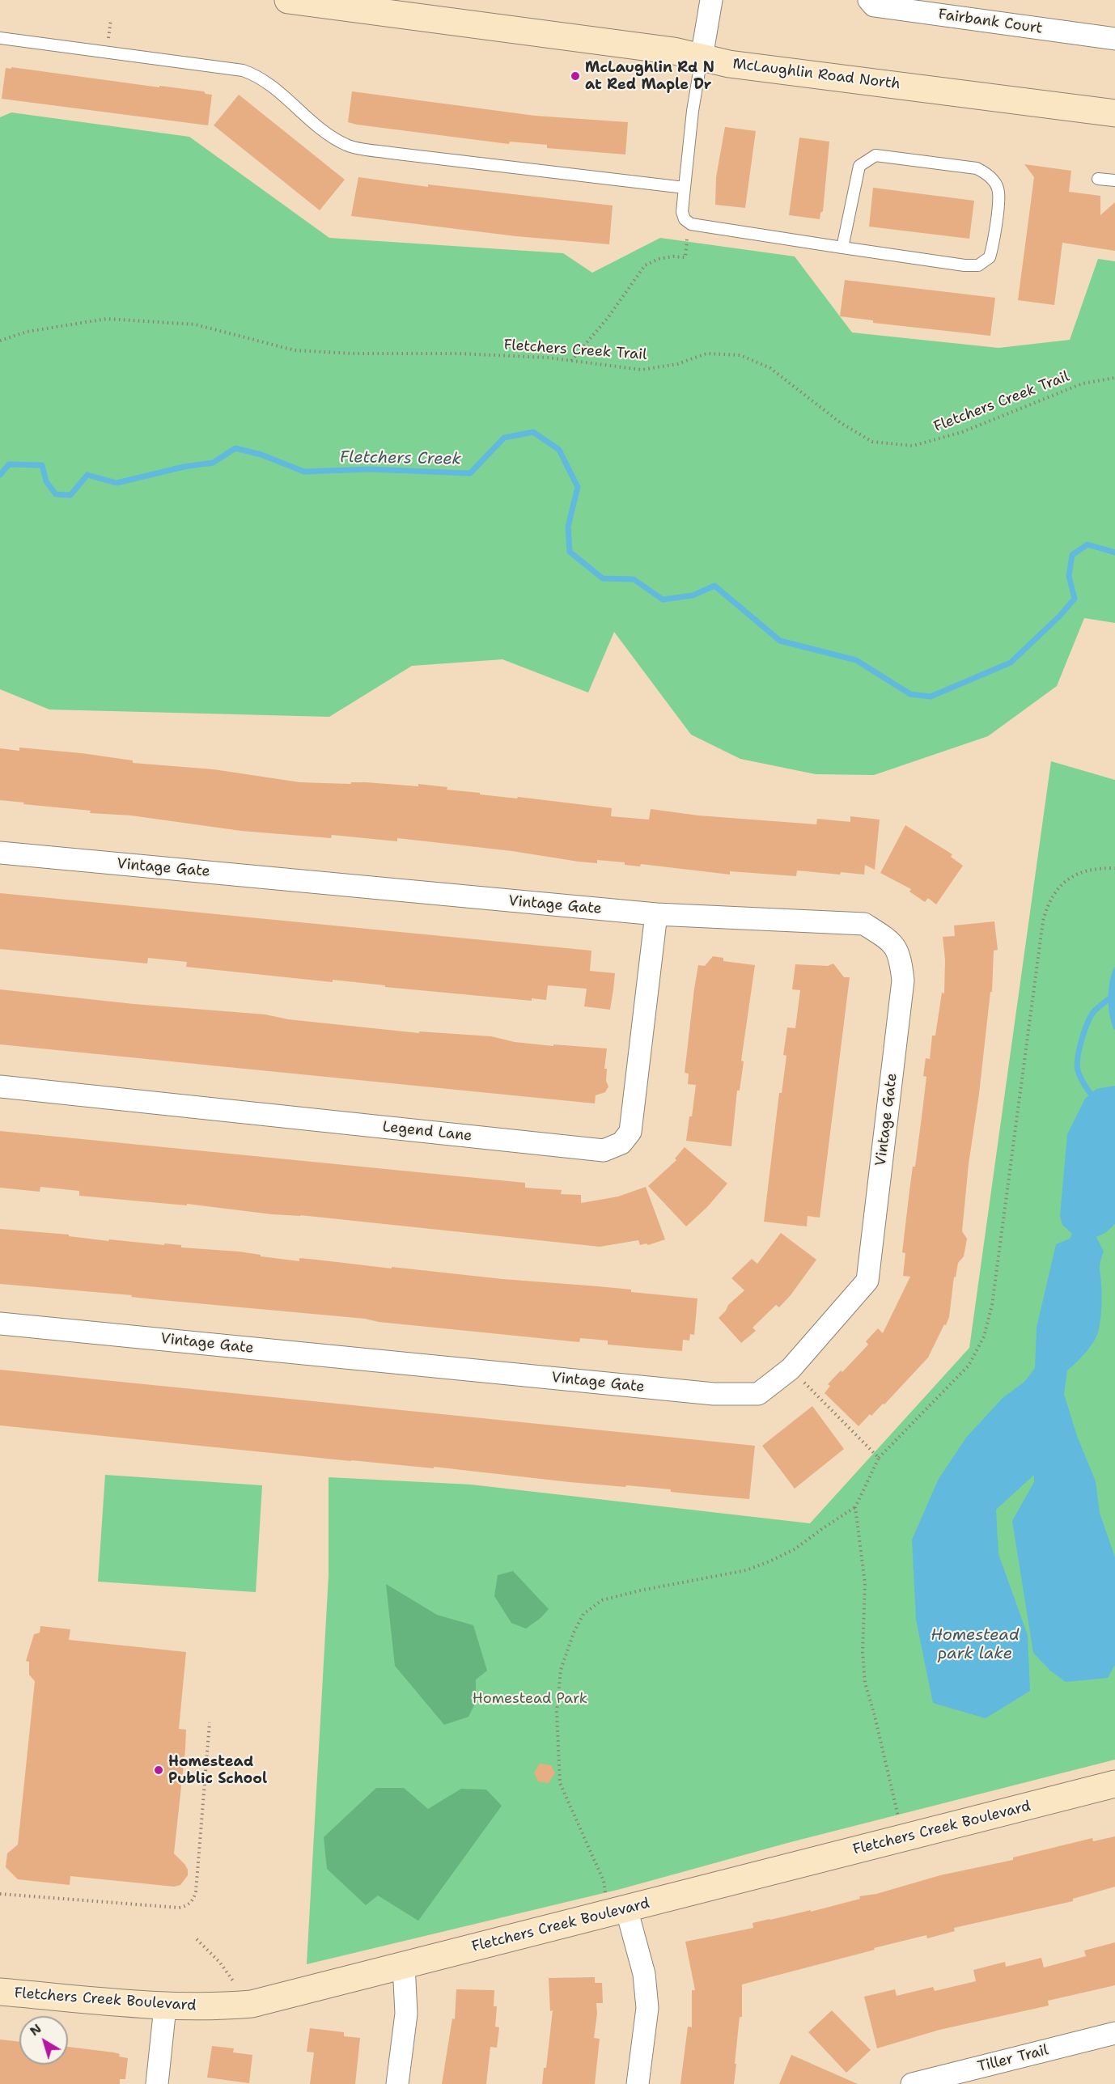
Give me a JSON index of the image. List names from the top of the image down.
{
  "streets": {
    "street": [
      "Fairbank Court",
      "McLaughlin Road North",
      "Vintage Gate",
      "Legend Lane",
      "Fletchers Creek Boulevard",
      "Tiller Trail"
    ],
    "path": ["Fletchers Creek Trail"]
  },
  "crossings": [
    ["Vintage Gate", "Legend Lane"]
  ],
  "water": ["Fletchers Creek", "Homestead park lake"],
  "parks": ["Homestead Park"],
  "places": ["McLaughlin Rd N at Red Maple Dr", "Homestead Public School"],
  "north": "top left"
}
